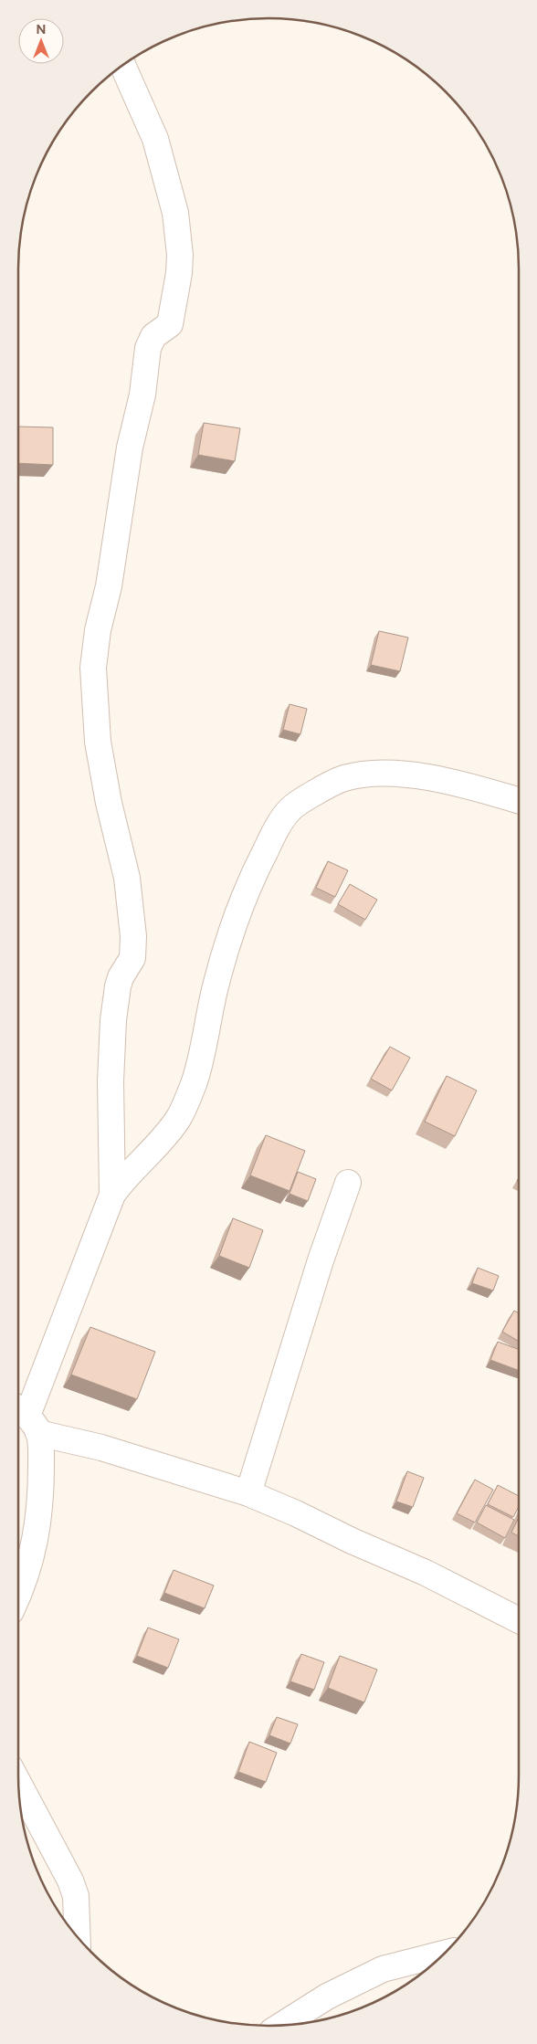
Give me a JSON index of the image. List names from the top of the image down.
{
  "north": "top"
}
